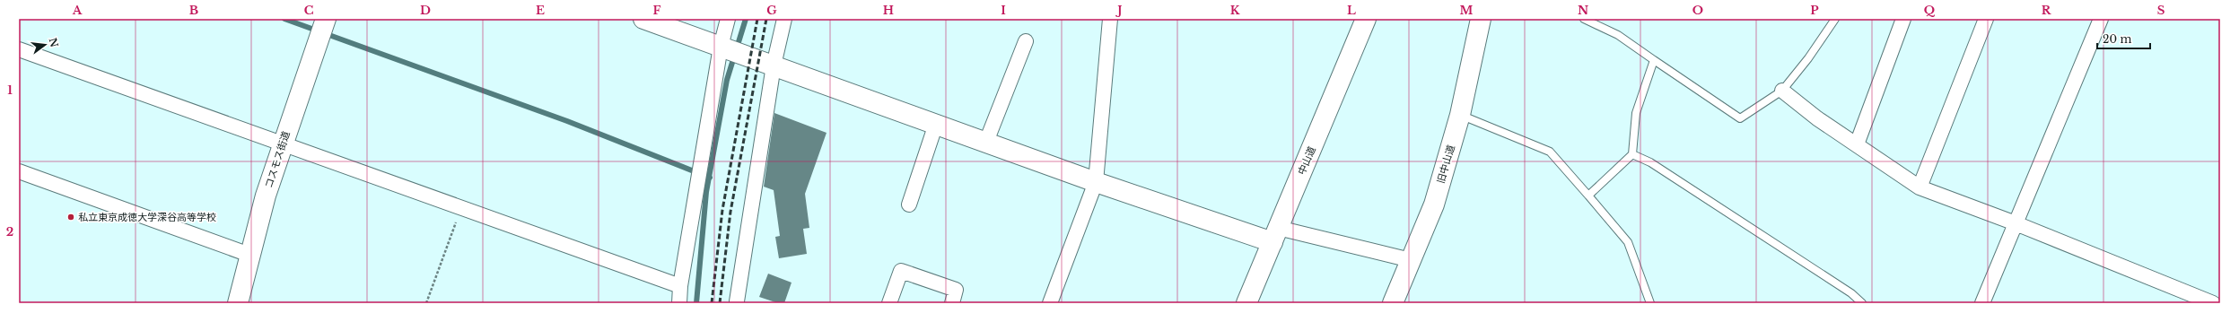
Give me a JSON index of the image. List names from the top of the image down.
{
  "streets": {
    "main road": ["コスモス街道", "中山道", "旧中山道"]
  },
  "places": ["私立東京成徳大学深谷高等学校"],
  "scale_bar": "20 m",
  "north": "right",
  "grid": {
    "columns": [
      "A",
      "B",
      "C",
      "D",
      "E",
      "F",
      "G",
      "H",
      "I",
      "J",
      "K",
      "L",
      "M",
      "N",
      "O",
      "P",
      "Q",
      "R",
      "S"
    ],
    "rows": ["1", "2"]
  }
}
